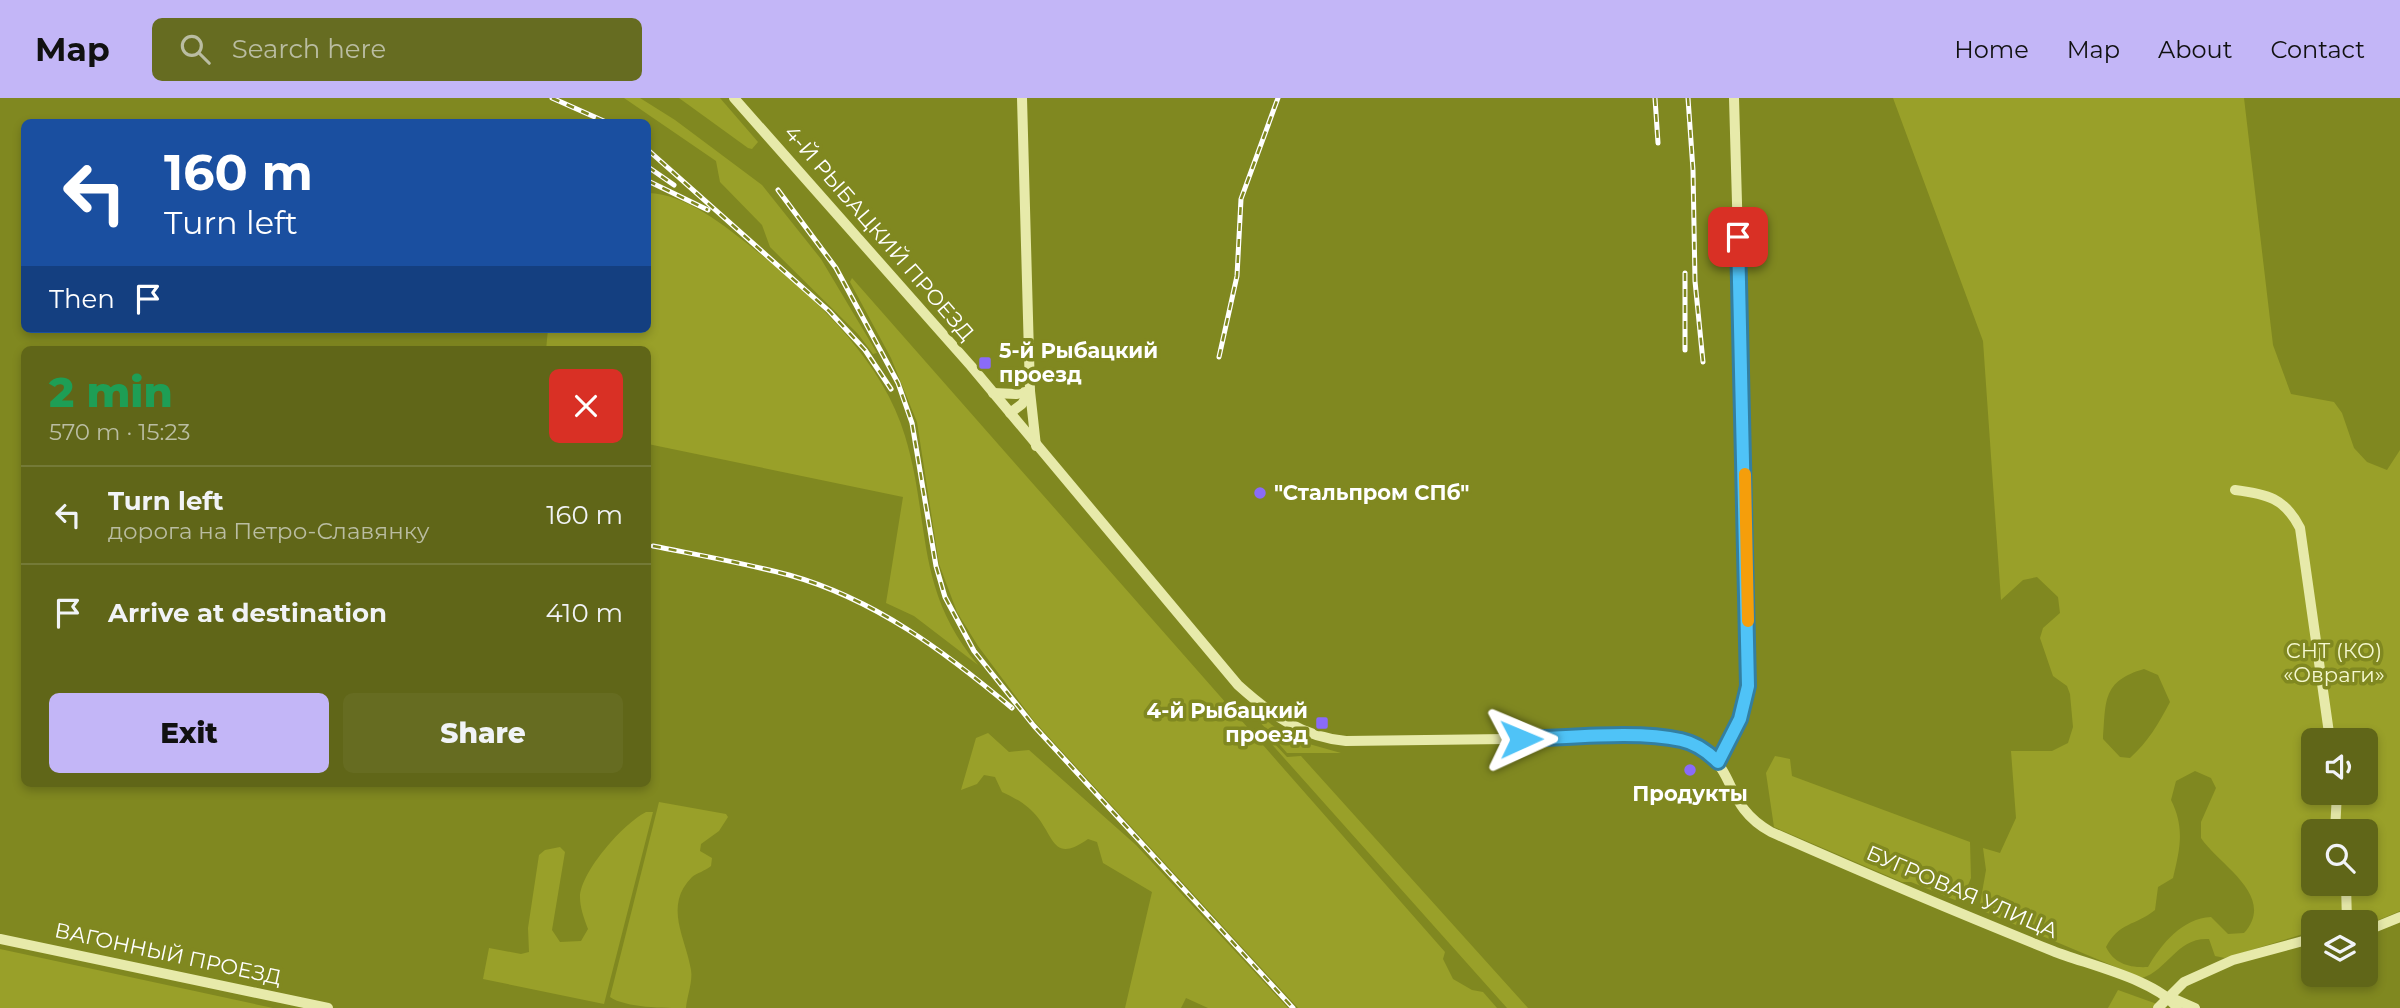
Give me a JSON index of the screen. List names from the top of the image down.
{
  "streets": {
    "street": ["4-Й РЫБАЦКИЙ ПРОЕЗД", "БУГРОВАЯ УЛИЦА", "ВАГОННЫЙ ПРОЕЗД"]
  },
  "crossings": [
    ["4-Й РЫБАЦКИЙ ПРОЕЗД", "БУГРОВАЯ УЛИЦА"]
  ],
  "parks": ["СНТ (КО) «Овраги»"],
  "places": {
    "transit": ["5-й Рыбацкий проезд", "4-й Рыбацкий проезд"],
    "other": ["\"Стальпром СПб\"", "Продукты"]
  },
  "page": {
    "header": "Map",
    "search": "Search here",
    "nav": [
      "Home",
      "Map",
      "About",
      "Contact"
    ],
    "turn": ["160 m", "Turn left"],
    "then": "Then",
    "heading": ["2 min", "570 m · 15:23"],
    "list": [
      {
        "name": "Turn left",
        "note": "дорога на Петро-Славянку",
        "value": "160 m"
      },
      {
        "name": "Arrive at destination",
        "value": "410 m"
      }
    ],
    "buttons": ["Exit", "Share"]
  }
}
